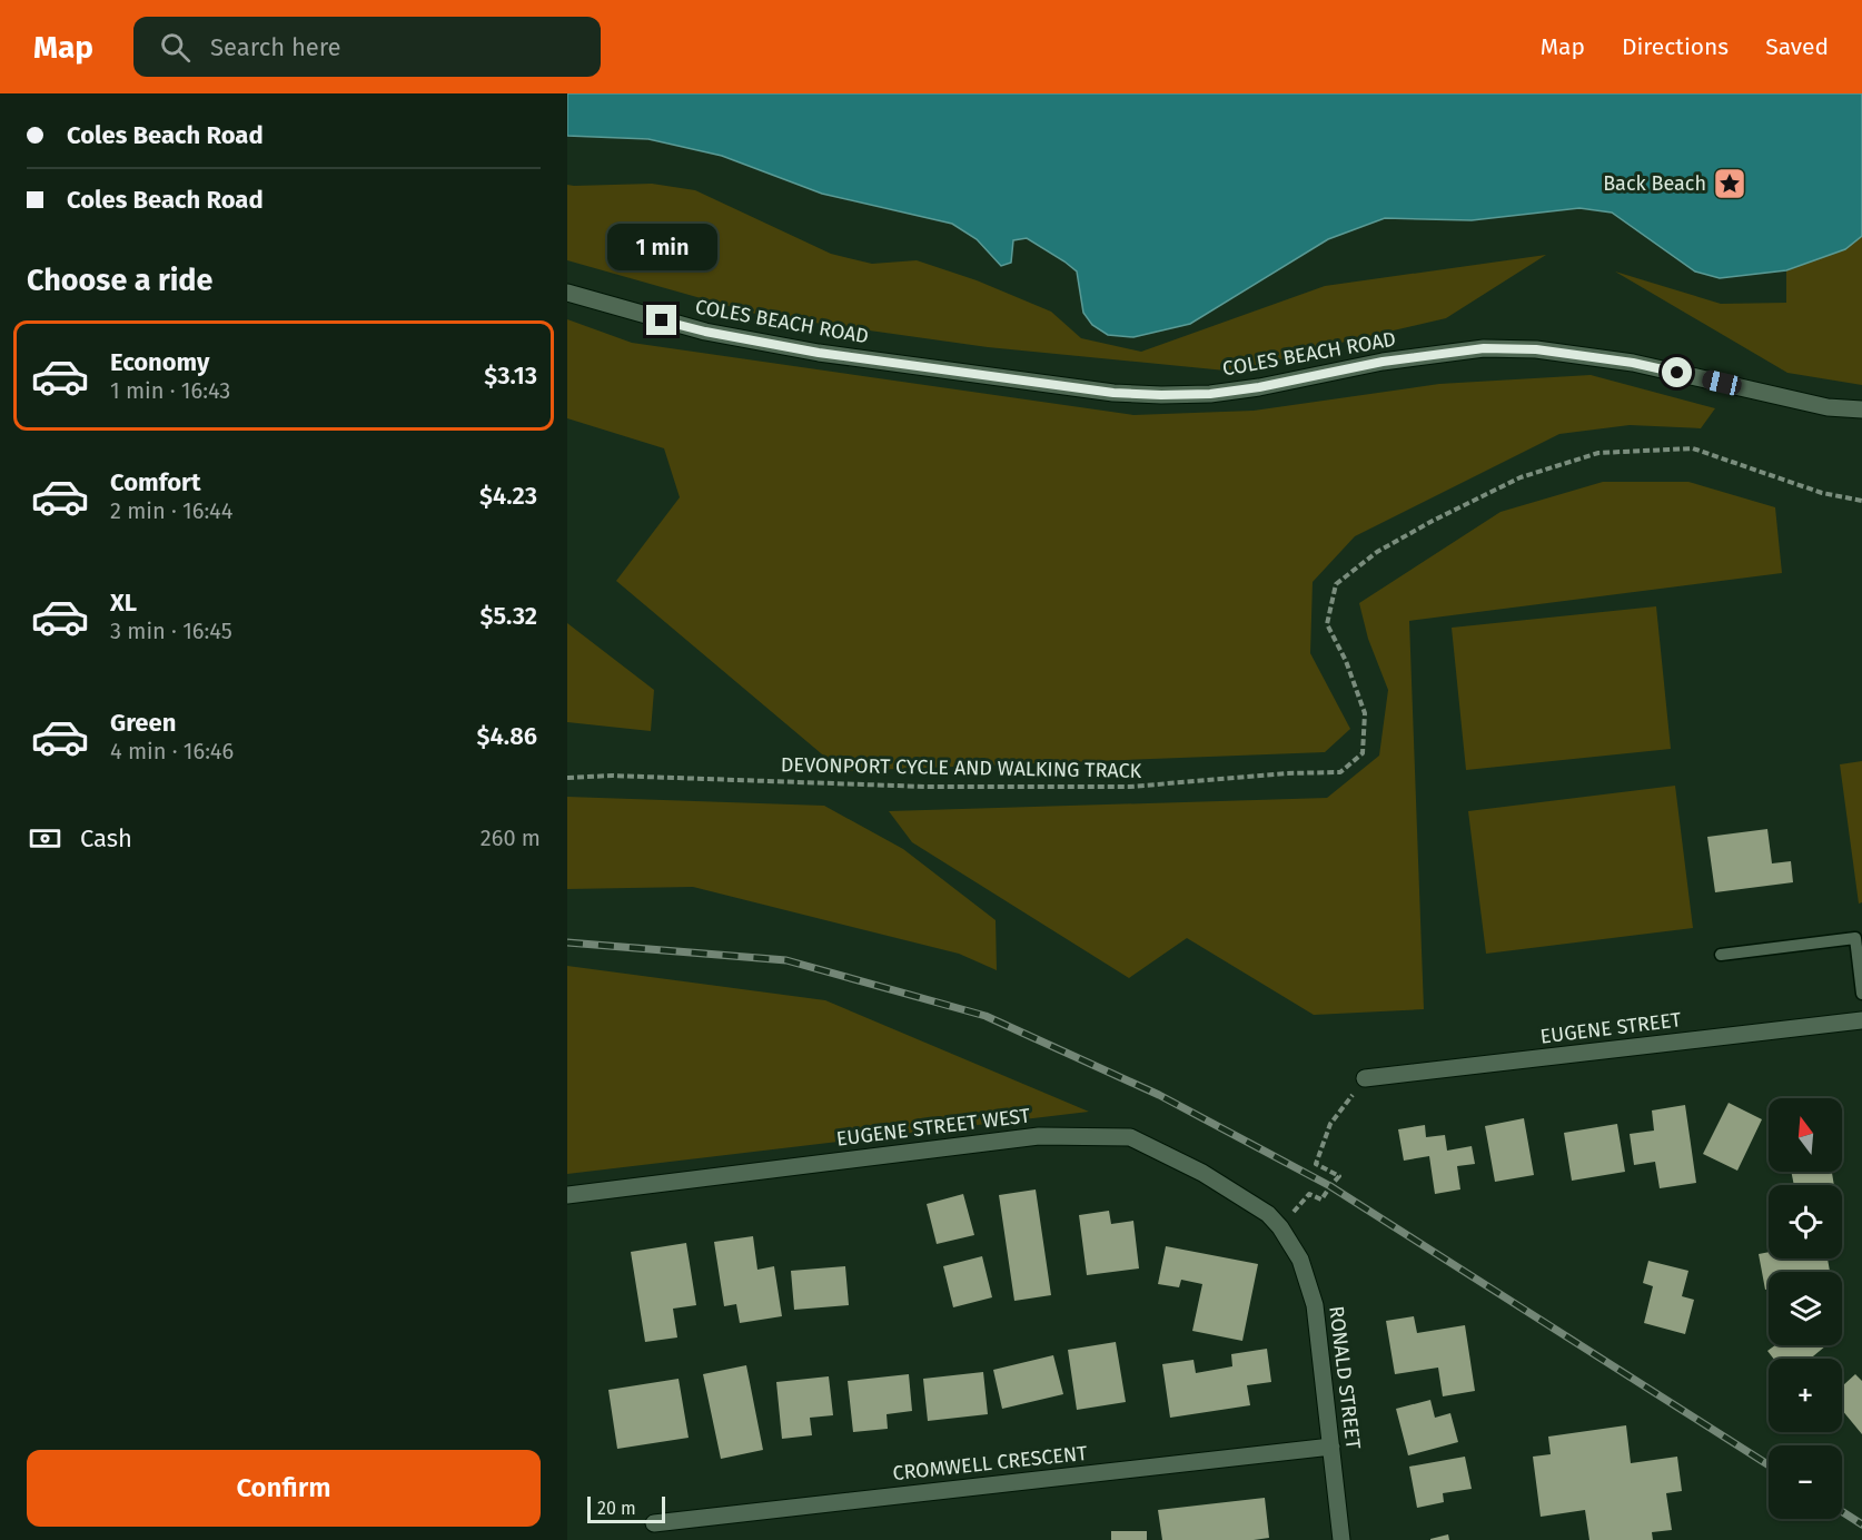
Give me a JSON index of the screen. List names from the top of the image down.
{
  "streets": {
    "street": [
      "COLES BEACH ROAD",
      "EUGENE STREET",
      "EUGENE STREET WEST",
      "RONALD STREET",
      "CROMWELL CRESCENT"
    ],
    "path": ["DEVONPORT CYCLE AND WALKING TRACK"]
  },
  "crossings": [
    ["EUGENE STREET WEST", "RONALD STREET"],
    ["RONALD STREET", "CROMWELL CRESCENT"]
  ],
  "places": {
    "place": ["Back Beach"]
  },
  "scale_bar": "20 m",
  "north": "top",
  "page": {
    "header": "Map",
    "search": "Search here",
    "nav": ["Map", "Directions", "Saved"],
    "banner": ["Coles Beach Road", "Coles Beach Road"],
    "bubble": "1 min",
    "heading": "Choose a ride",
    "list": [
      {
        "name": "Economy",
        "note": "1 min · 16:43",
        "value": "$3.13"
      },
      {
        "name": "Comfort",
        "note": "2 min · 16:44",
        "value": "$4.23"
      },
      {
        "name": "XL",
        "note": "3 min · 16:45",
        "value": "$5.32"
      },
      {
        "name": "Green",
        "note": "4 min · 16:46",
        "value": "$4.86"
      }
    ],
    "pay": ["Cash", "260 m"],
    "map_buttons": ["+", "−"],
    "buttons": "Confirm",
    "scale": "20 m"
  }
}
